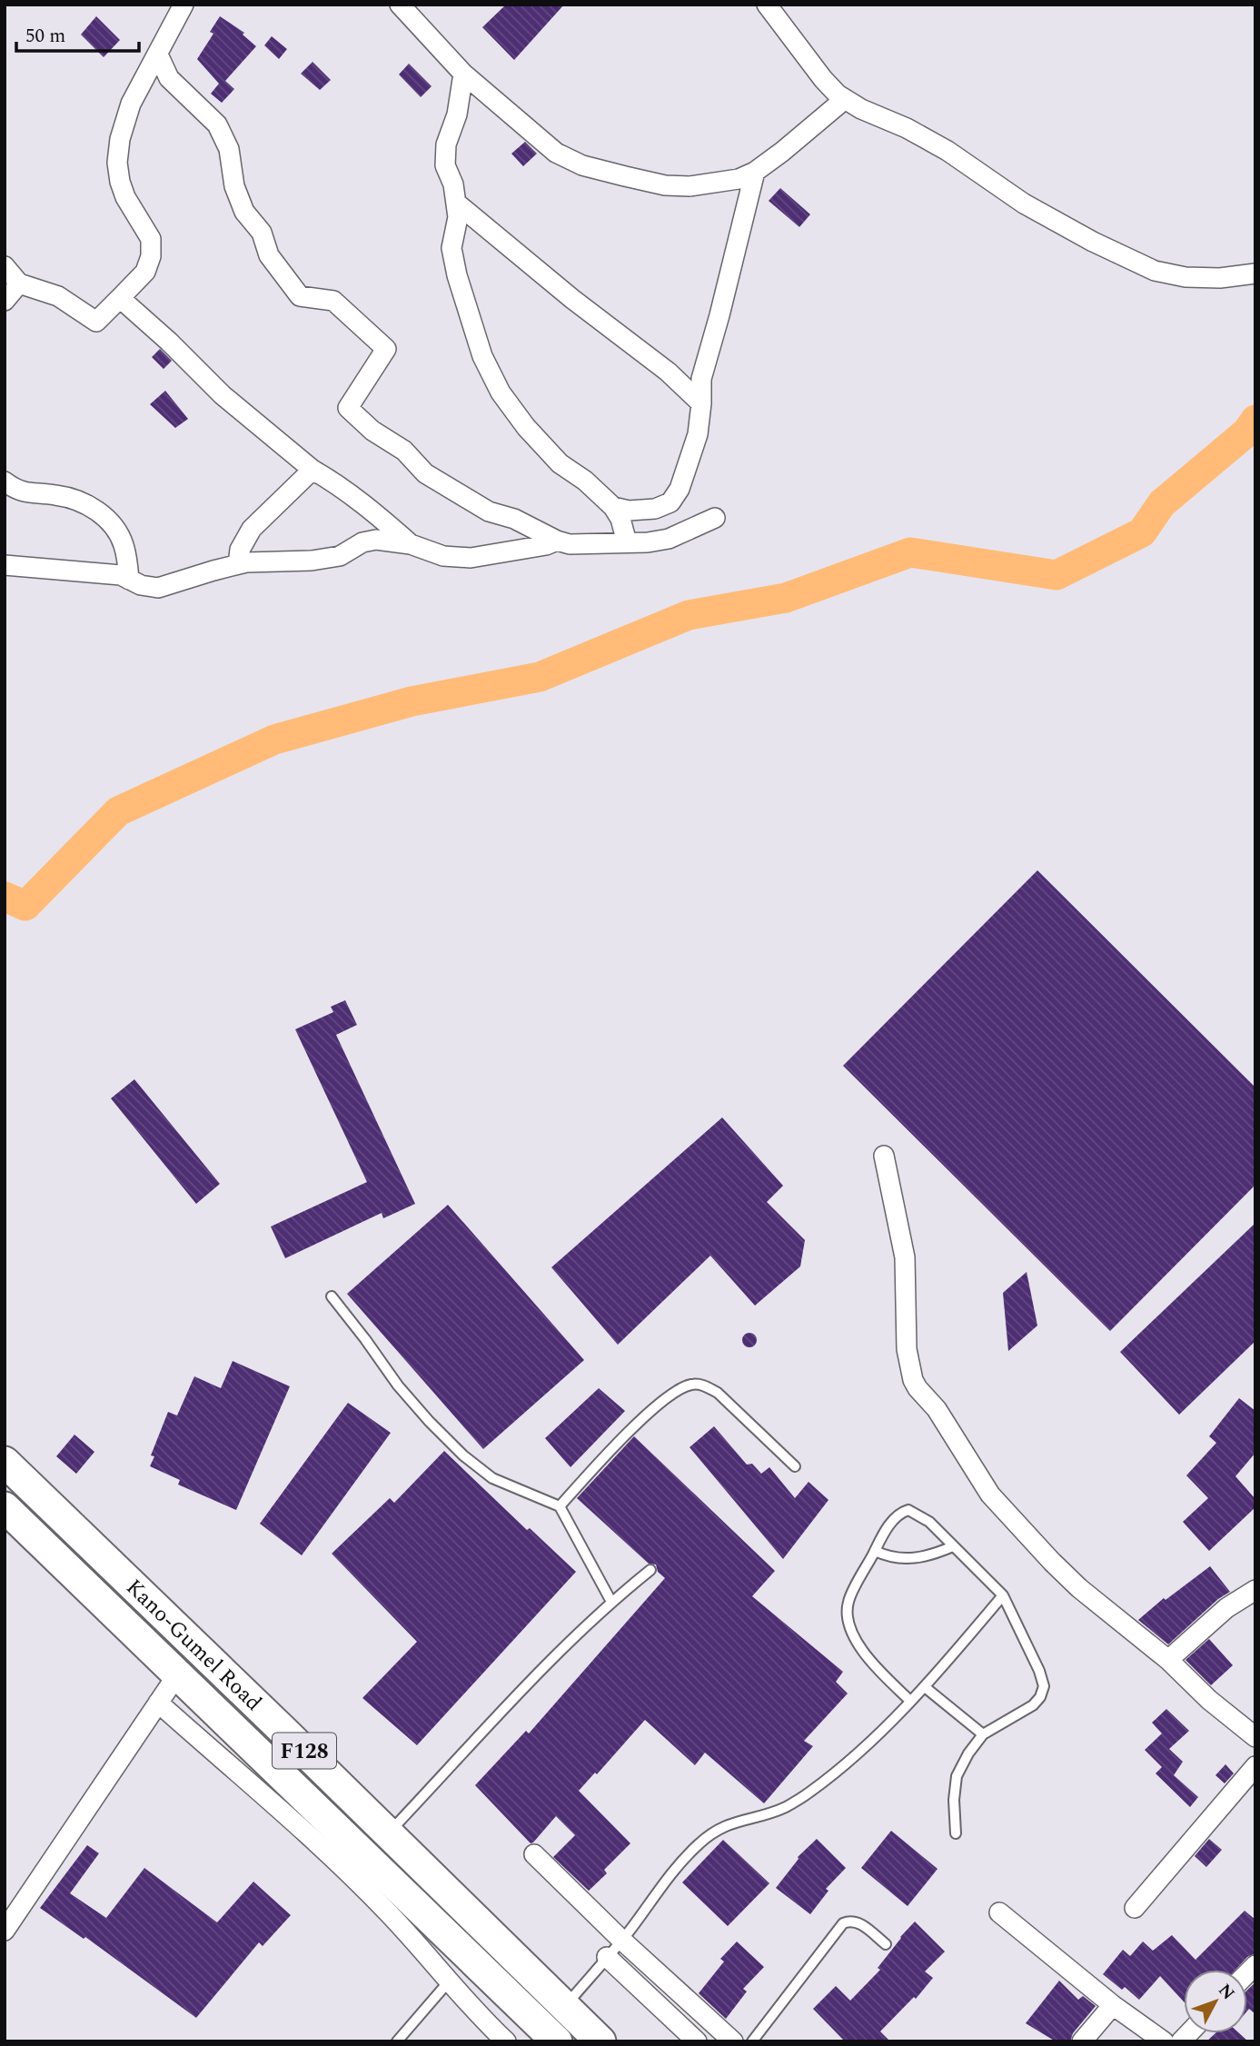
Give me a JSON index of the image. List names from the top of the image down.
{
  "streets": {
    "main road": ["Kano-Gumel Road", "F128"]
  },
  "scale_bar": "50 m",
  "north": "top right"
}
